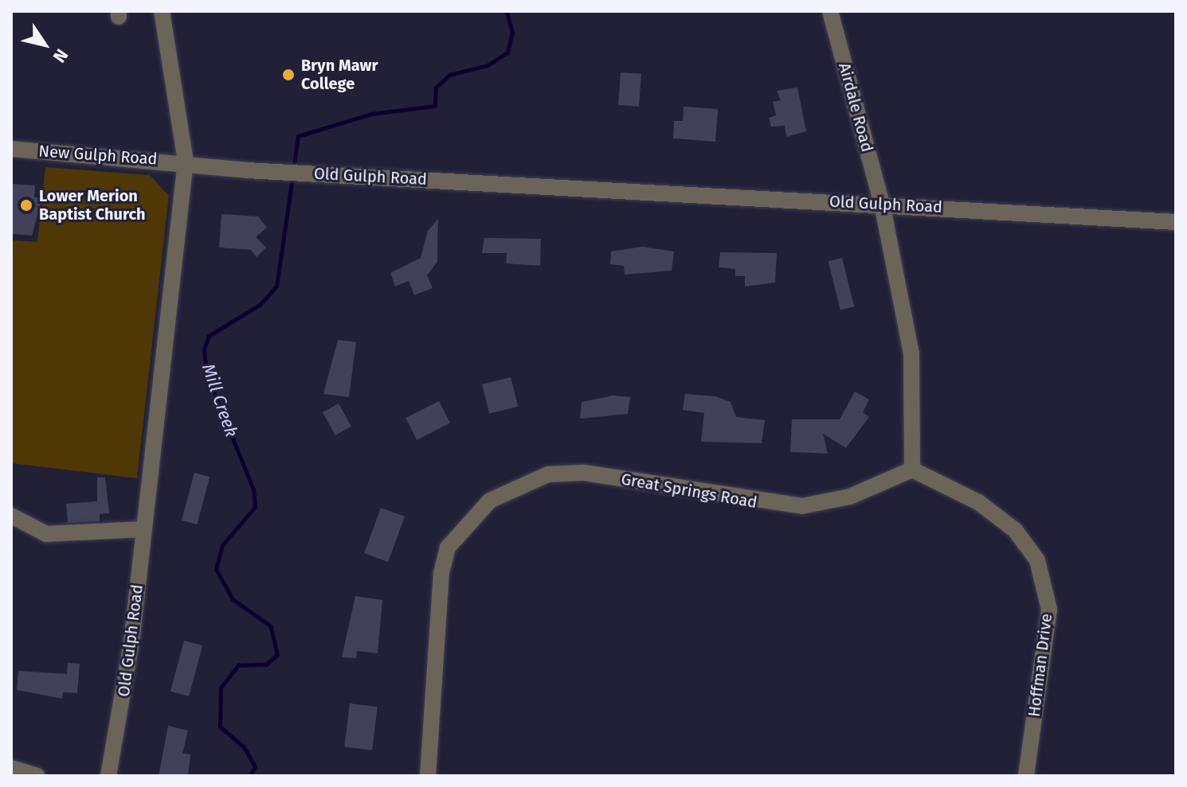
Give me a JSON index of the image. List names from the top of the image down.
{
  "streets": {
    "street": [
      "Airdale Road",
      "New Gulph Road",
      "Old Gulph Road",
      "Great Springs Road",
      "Hoffman Drive"
    ]
  },
  "crossings": [
    ["Airdale Road", "Old Gulph Road"],
    ["New Gulph Road", "Old Gulph Road"],
    ["Great Springs Road", "Hoffman Drive"]
  ],
  "water": ["Mill Creek"],
  "places": ["Bryn Mawr College", "Lower Merion Baptist Church"],
  "north": "bottom right"
}
